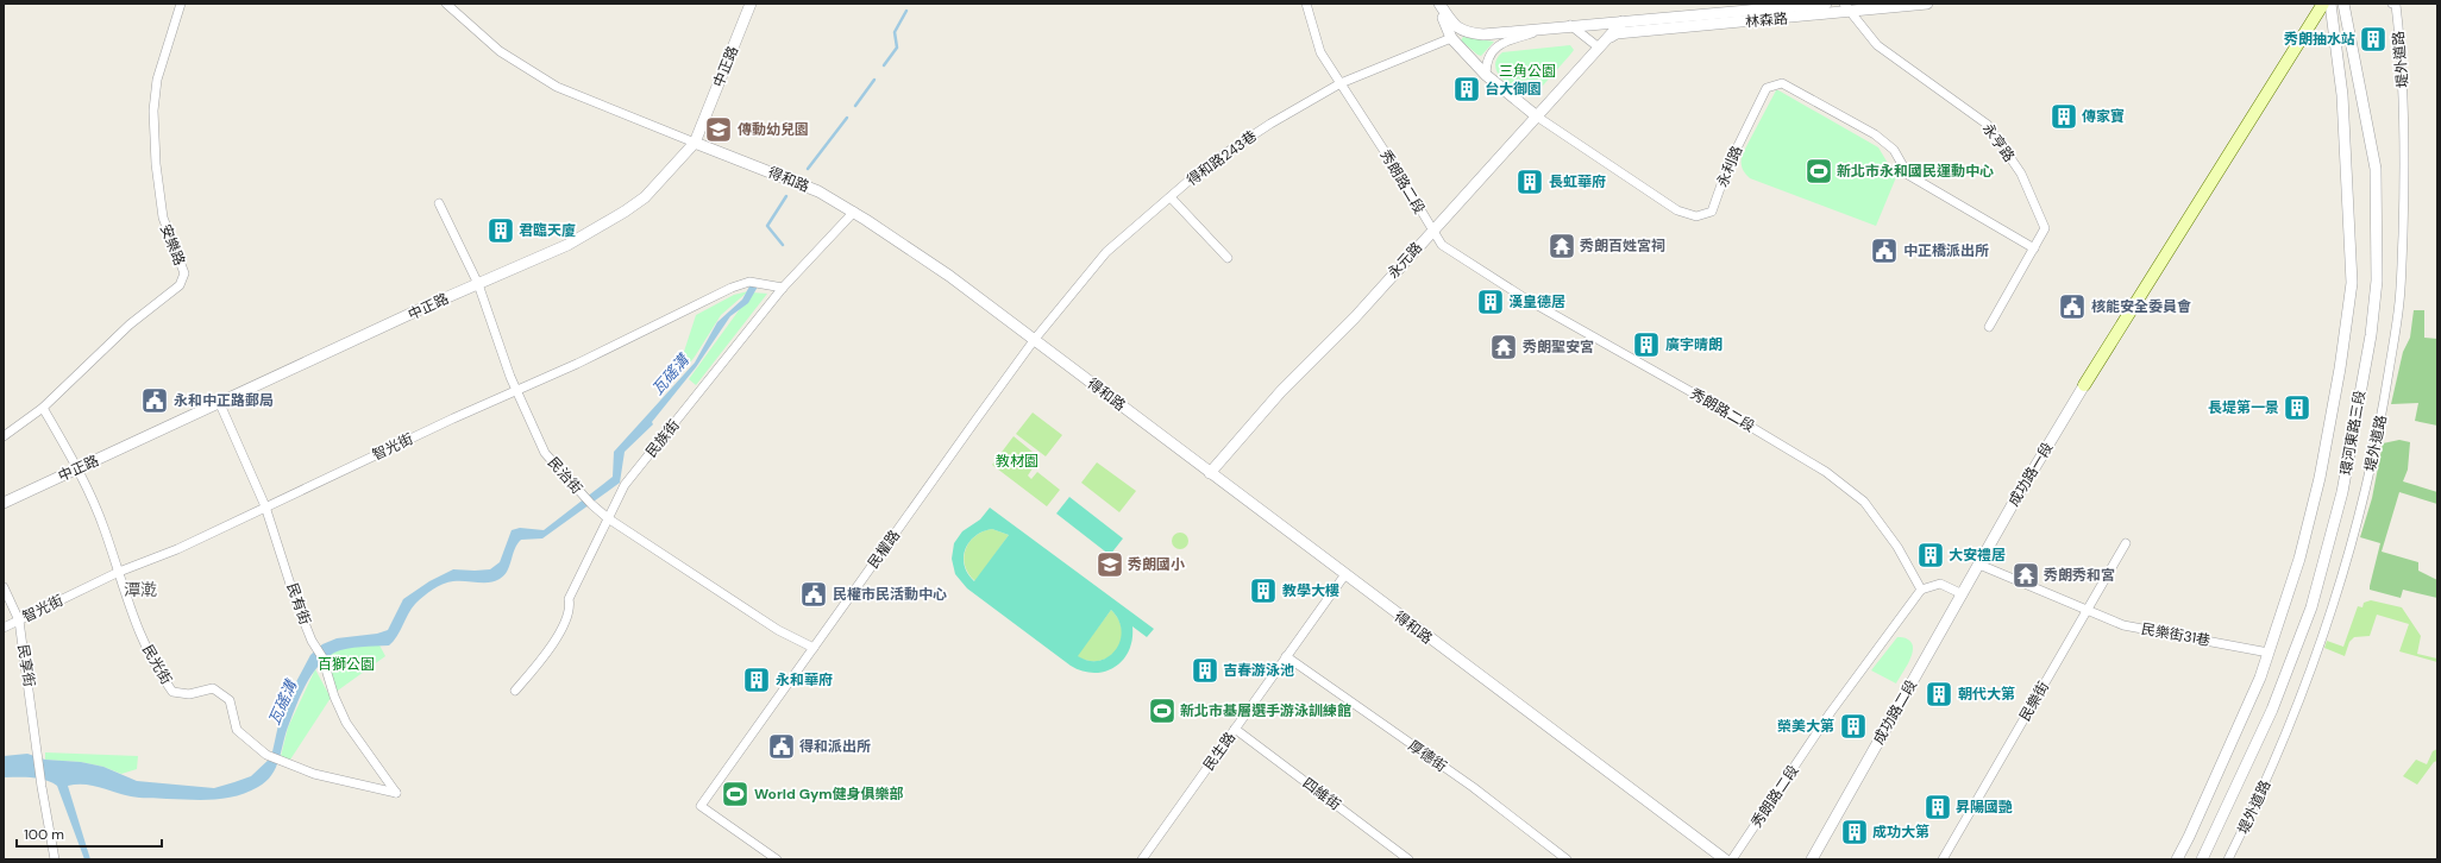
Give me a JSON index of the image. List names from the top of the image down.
{
  "streets": {
    "street": [
      "林森路",
      "堤外道路",
      "中正路",
      "永亨路",
      "得和路243巷",
      "永利路",
      "得和路",
      "秀朗路二段",
      "安樂路",
      "永元路",
      "環河東路三段",
      "民族街",
      "智光街",
      "成功路一段",
      "民治街",
      "民權路",
      "民有街",
      "民樂街31巷",
      "民光街",
      "民享街",
      "民樂街",
      "成功路二段",
      "民生路",
      "厚德街",
      "四維街"
    ]
  },
  "crossings": [
    ["林森路", "永亨路"],
    ["林森路", "永元路"],
    ["中正路", "得和路"],
    ["中正路", "民治街"],
    ["中正路", "民有街"],
    ["中正路", "民光街"],
    ["永亨路", "永利路"],
    ["得和路243巷", "永利路"],
    ["得和路243巷", "得和路"],
    ["得和路243巷", "秀朗路二段"],
    ["得和路243巷", "民權路"],
    ["永利路", "永元路"],
    ["得和路", "永元路"],
    ["得和路", "民族街"],
    ["得和路", "民權路"],
    ["得和路", "民生路"],
    ["秀朗路二段", "永元路"],
    ["安樂路", "民光街"],
    ["環河東路三段", "民樂街31巷"],
    ["民族街", "智光街"],
    ["民族街", "民治街"],
    ["智光街", "民治街"],
    ["智光街", "民有街"],
    ["智光街", "民光街"],
    ["智光街", "民享街"],
    ["成功路一段", "民樂街31巷"],
    ["成功路一段", "成功路二段"],
    ["民治街", "民權路"],
    ["民有街", "民光街"],
    ["民樂街31巷", "民樂街"],
    ["民樂街31巷", "成功路二段"],
    ["民生路", "厚德街"],
    ["民生路", "四維街"]
  ],
  "districts": ["潭漧"],
  "water": ["瓦磘溝"],
  "parks": ["三角公園", "教材園", "百獅公園"],
  "places": {
    "building": [
      "秀朗抽水站",
      "台大御園",
      "傳家寶",
      "長虹華府",
      "君臨天廈",
      "漢皇德居",
      "廣宇晴朗",
      "長堤第一景",
      "大安禮居",
      "教學大樓",
      "吉春游泳池",
      "永和華府",
      "朝代大第",
      "榮美大第",
      "昇陽國艷",
      "成功大第"
    ],
    "school or university": ["傳動幼兒園", "秀朗國小"],
    "sports": ["新北市永和國民運動中心", "新北市基層選手游泳訓練館", "World Gym健身俱樂部"],
    "temple": ["秀朗百姓宮祠", "秀朗聖安宮", "秀朗秀和宮"],
    "public building": [
      "中正橋派出所",
      "核能安全委員會",
      "永和中正路郵局",
      "民權市民活動中心",
      "得和派出所"
    ]
  },
  "scale_bar": "100 m"
}
